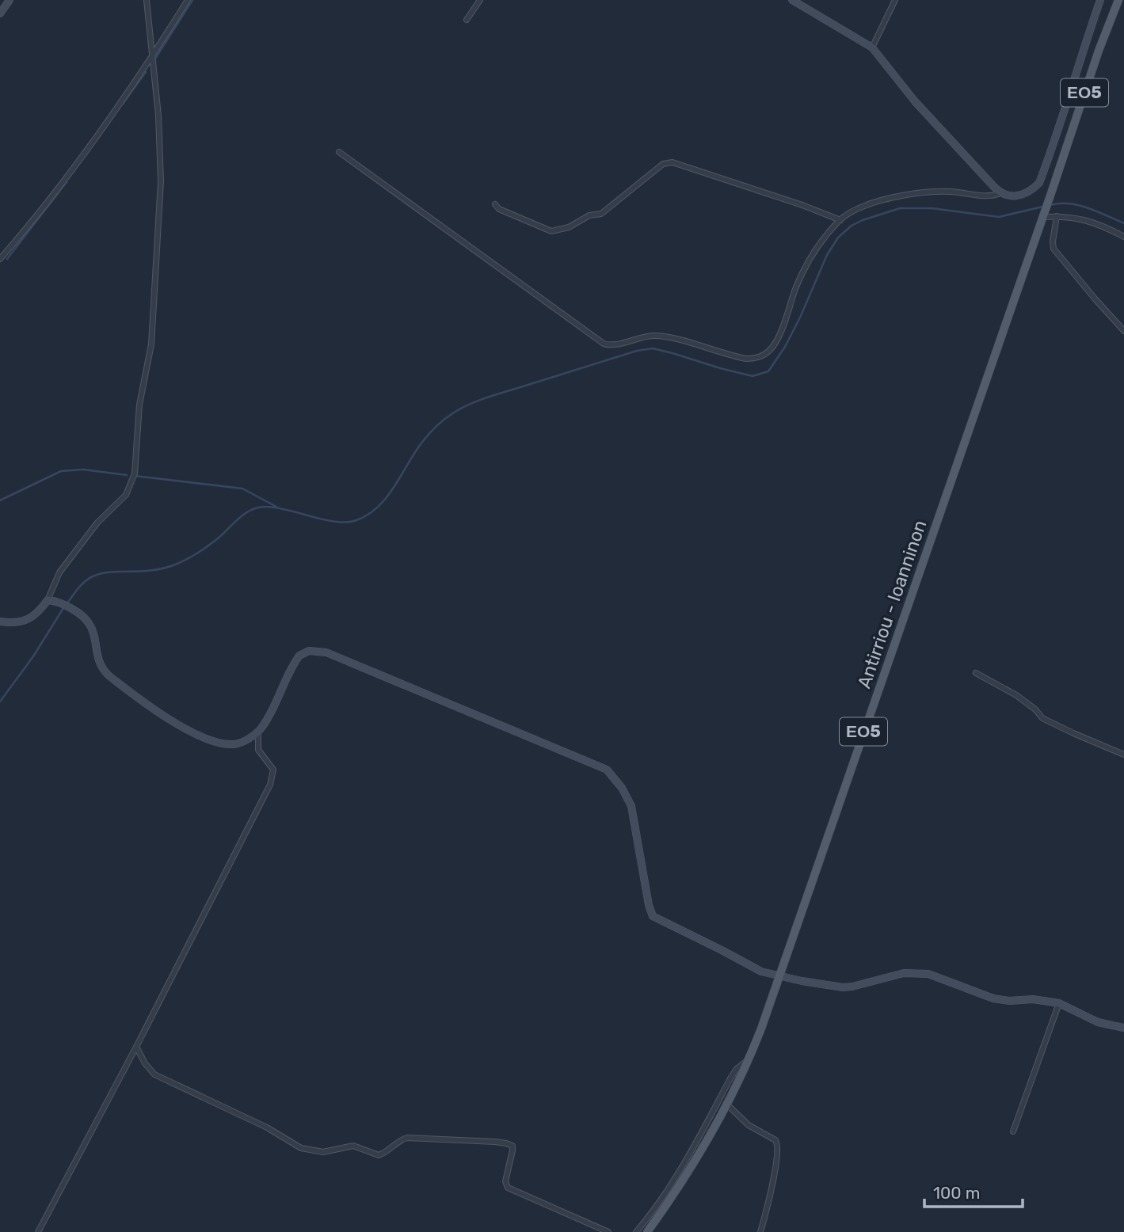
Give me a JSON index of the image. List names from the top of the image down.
{
  "streets": {
    "main road": ["ΕΟ5", "Antirriou - Ioanninon"]
  },
  "scale_bar": "100 m"
}
